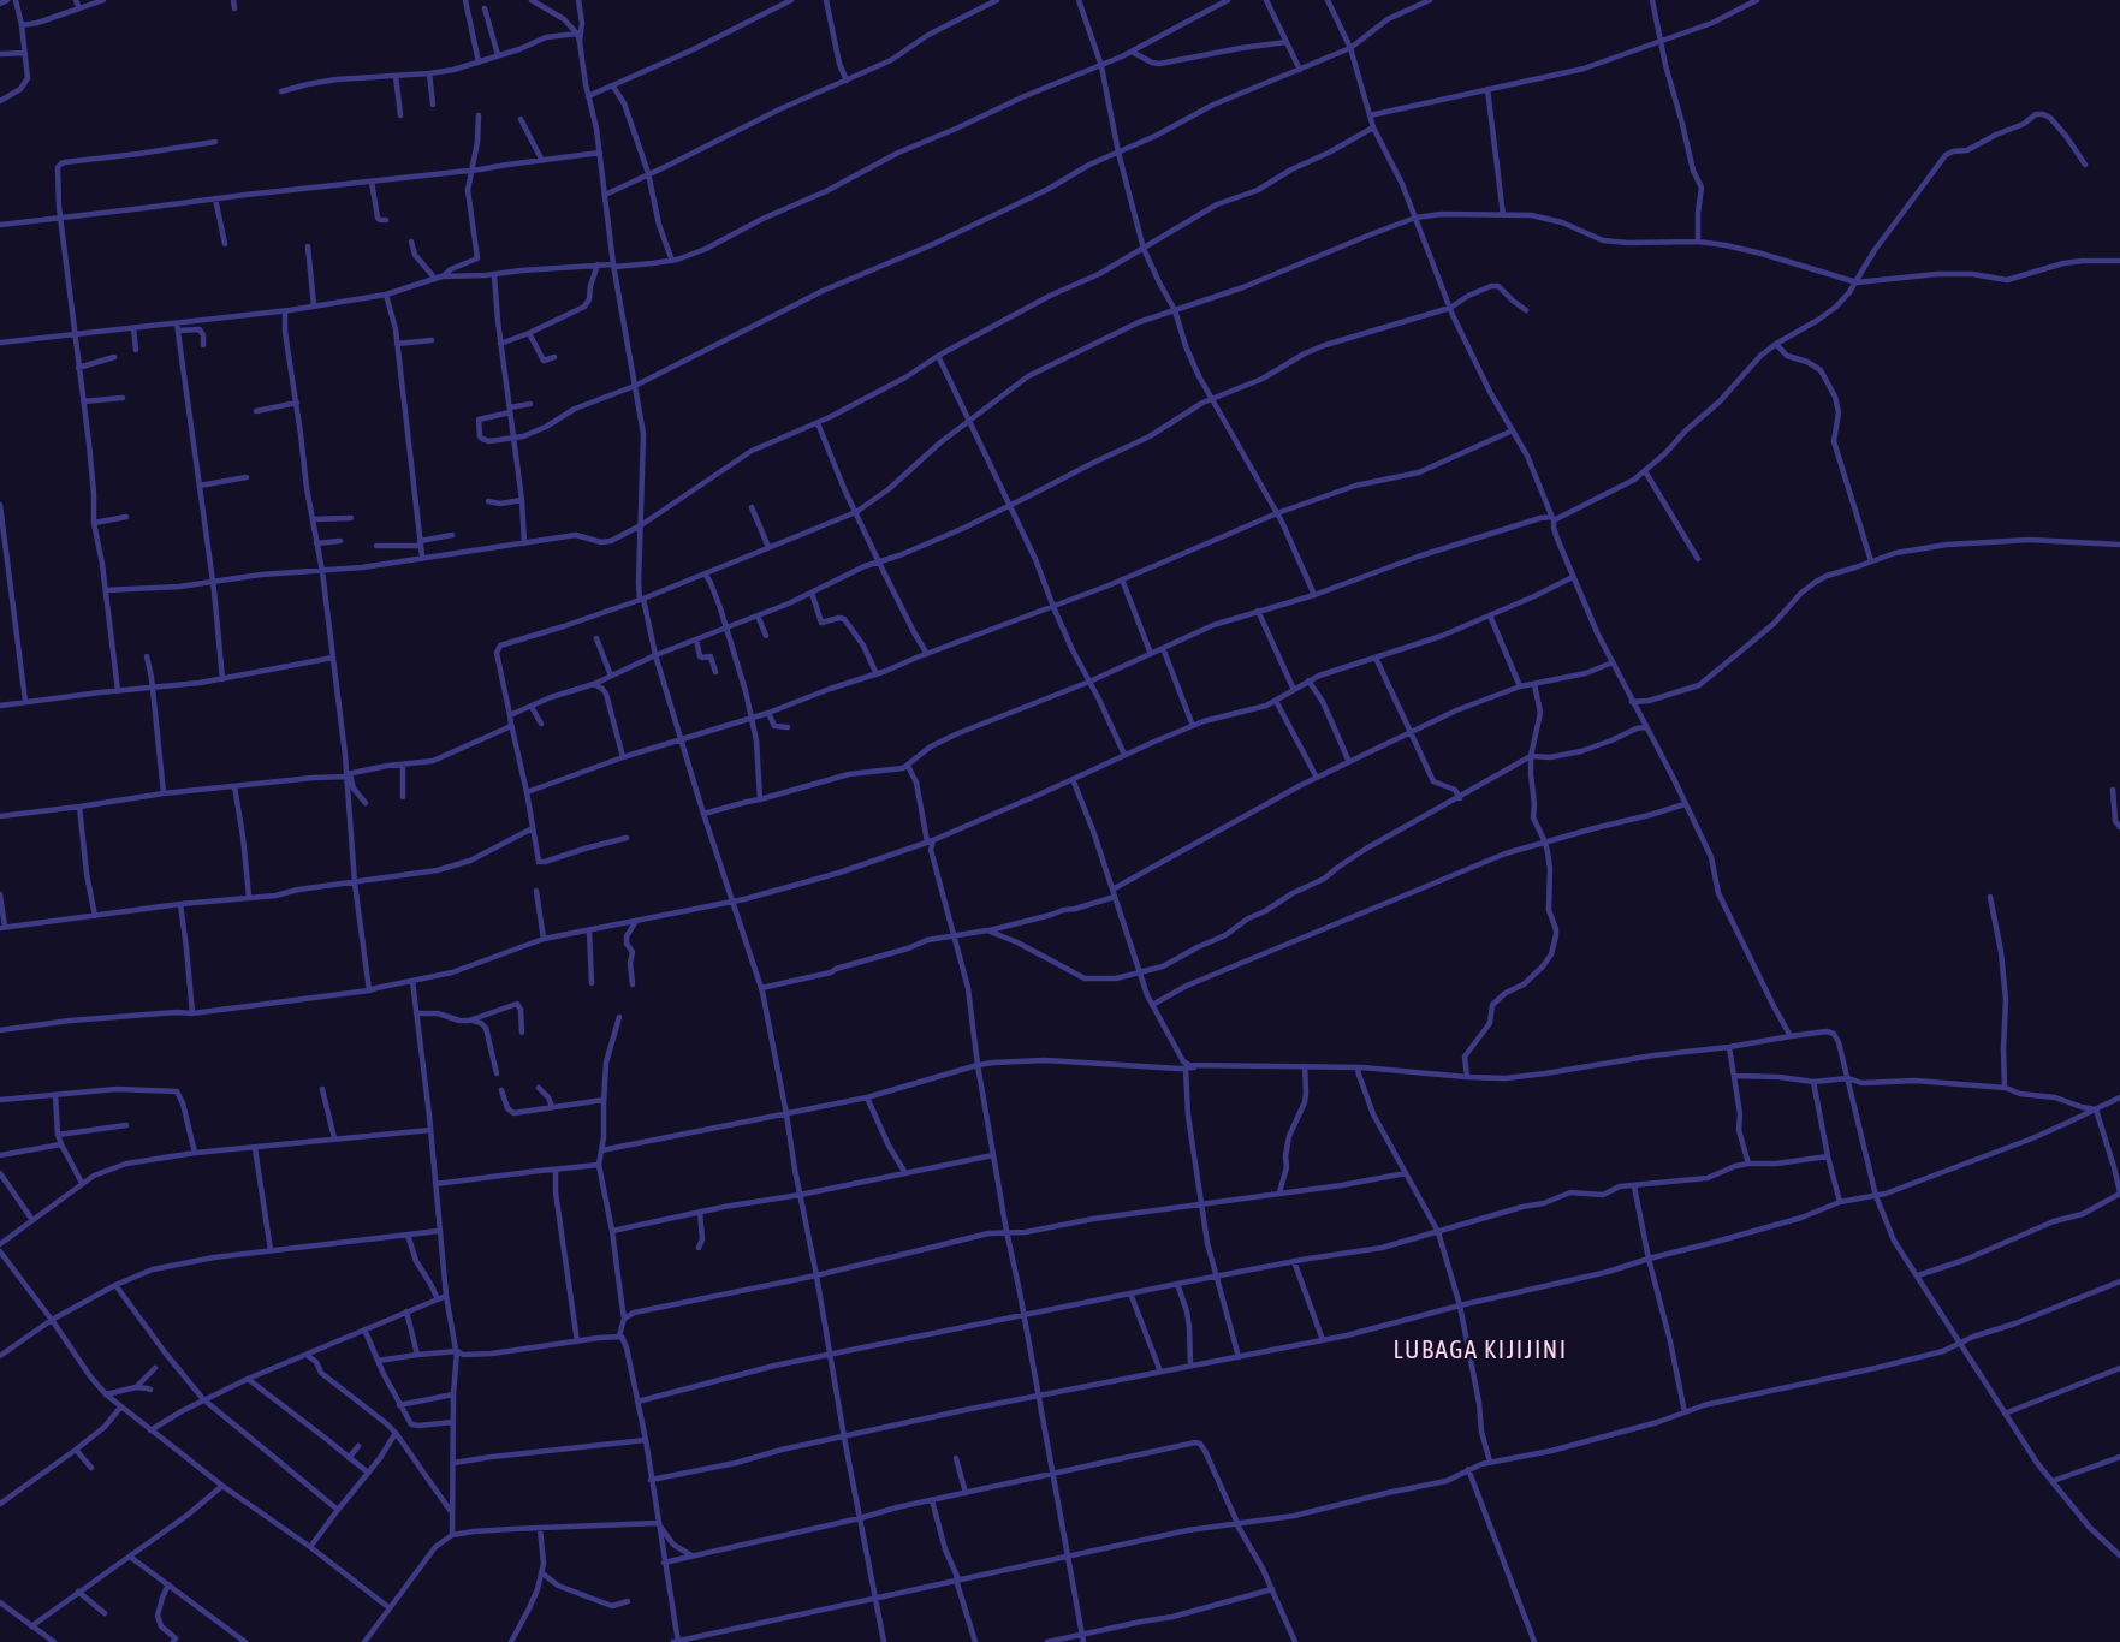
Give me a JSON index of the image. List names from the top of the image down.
{
  "districts": ["LUBAGA KIJIJINI"]
}
